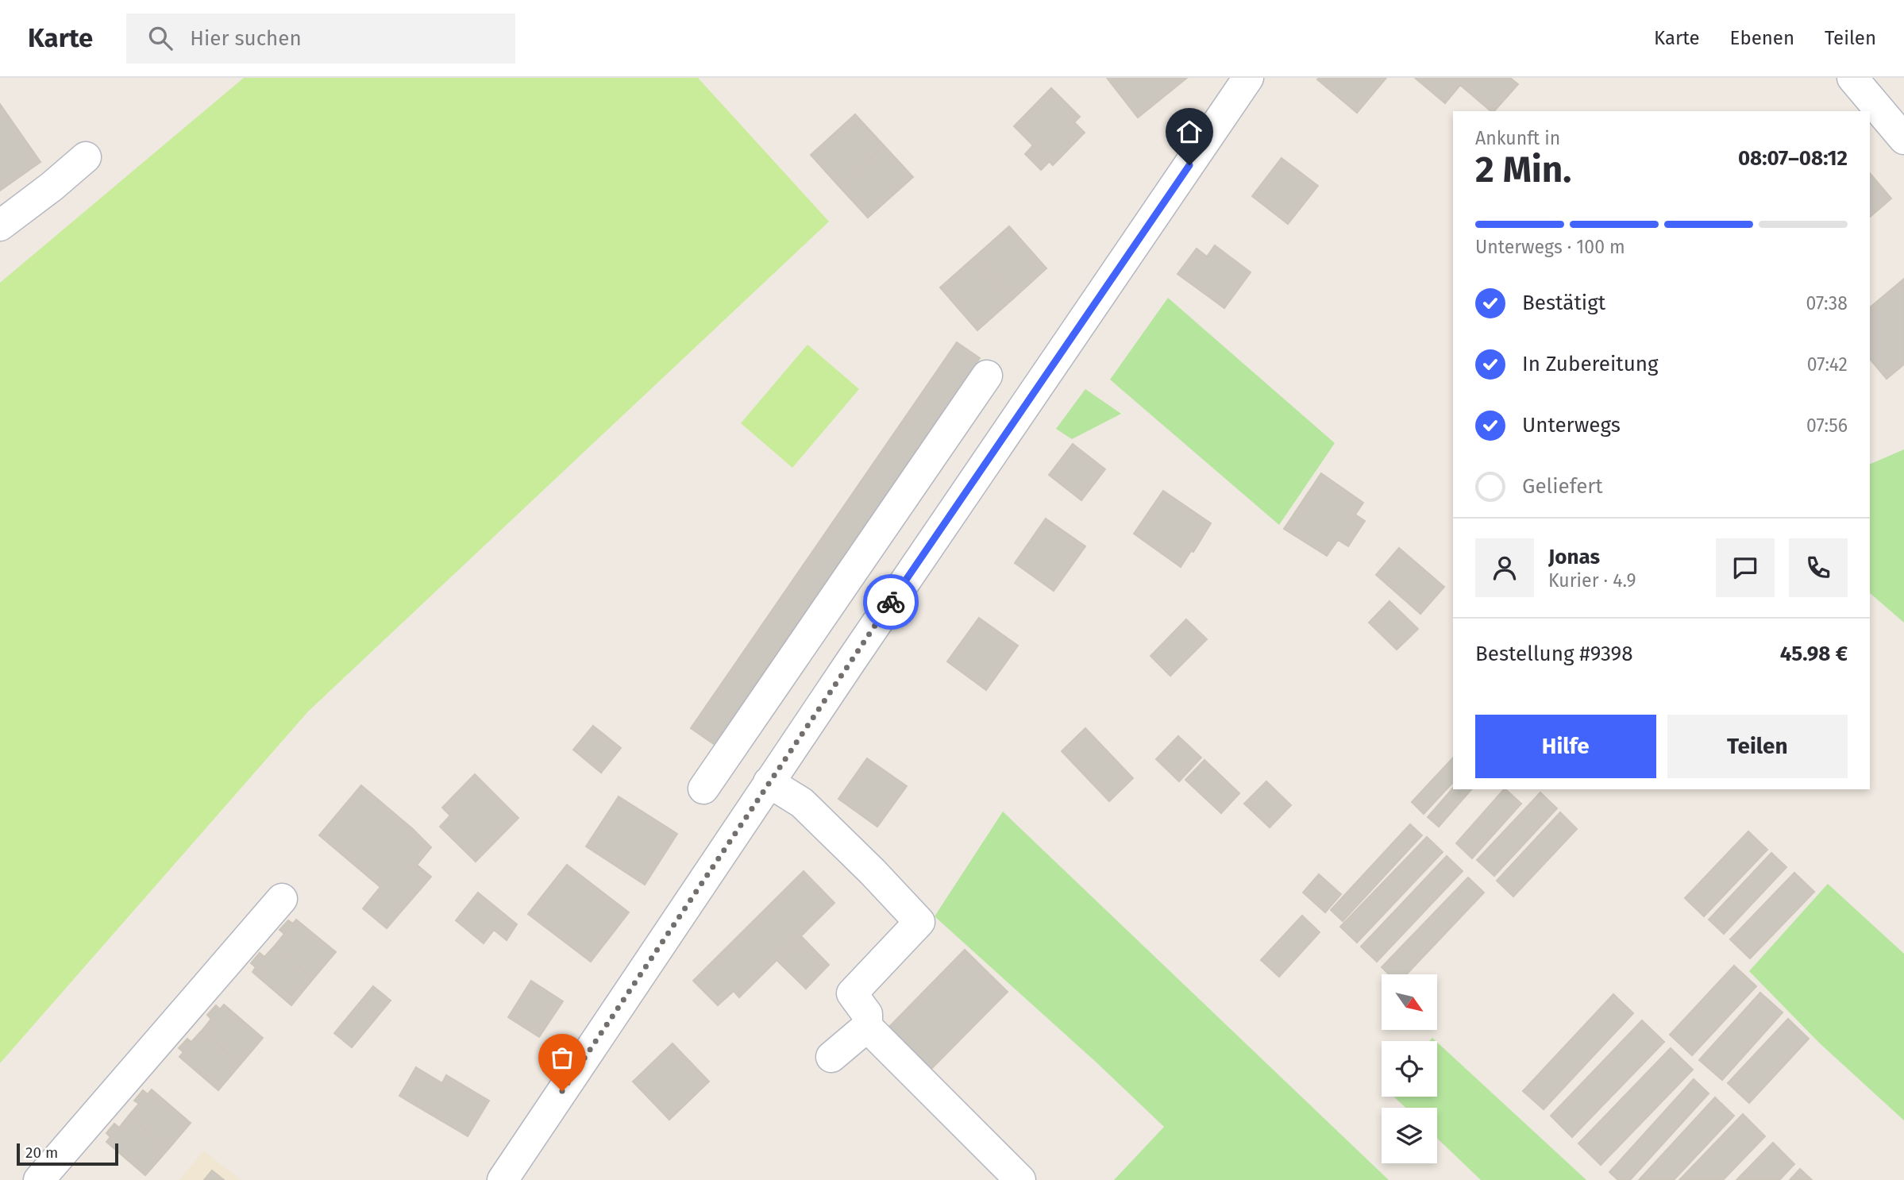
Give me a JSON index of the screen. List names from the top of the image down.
{
  "scale_bar": "20 m",
  "north": "bottom right",
  "page": {
    "header": "Karte",
    "search": "Hier suchen",
    "nav": ["Karte", "Ebenen", "Teilen"],
    "heading": ["2 Min.", "Ankunft in", "08:07–08:12"],
    "panel": [
      "Jonas",
      "Kurier · 4.9",
      "Bestellung #9398",
      "45.98 €"
    ],
    "bar": "Unterwegs · 100 m",
    "list": [
      ["Bestätigt", "07:38"],
      ["In Zubereitung", "07:42"],
      ["Unterwegs", "07:56"],
      "Geliefert"
    ],
    "buttons": ["Hilfe", "Teilen"],
    "scale": "20 m"
  }
}
